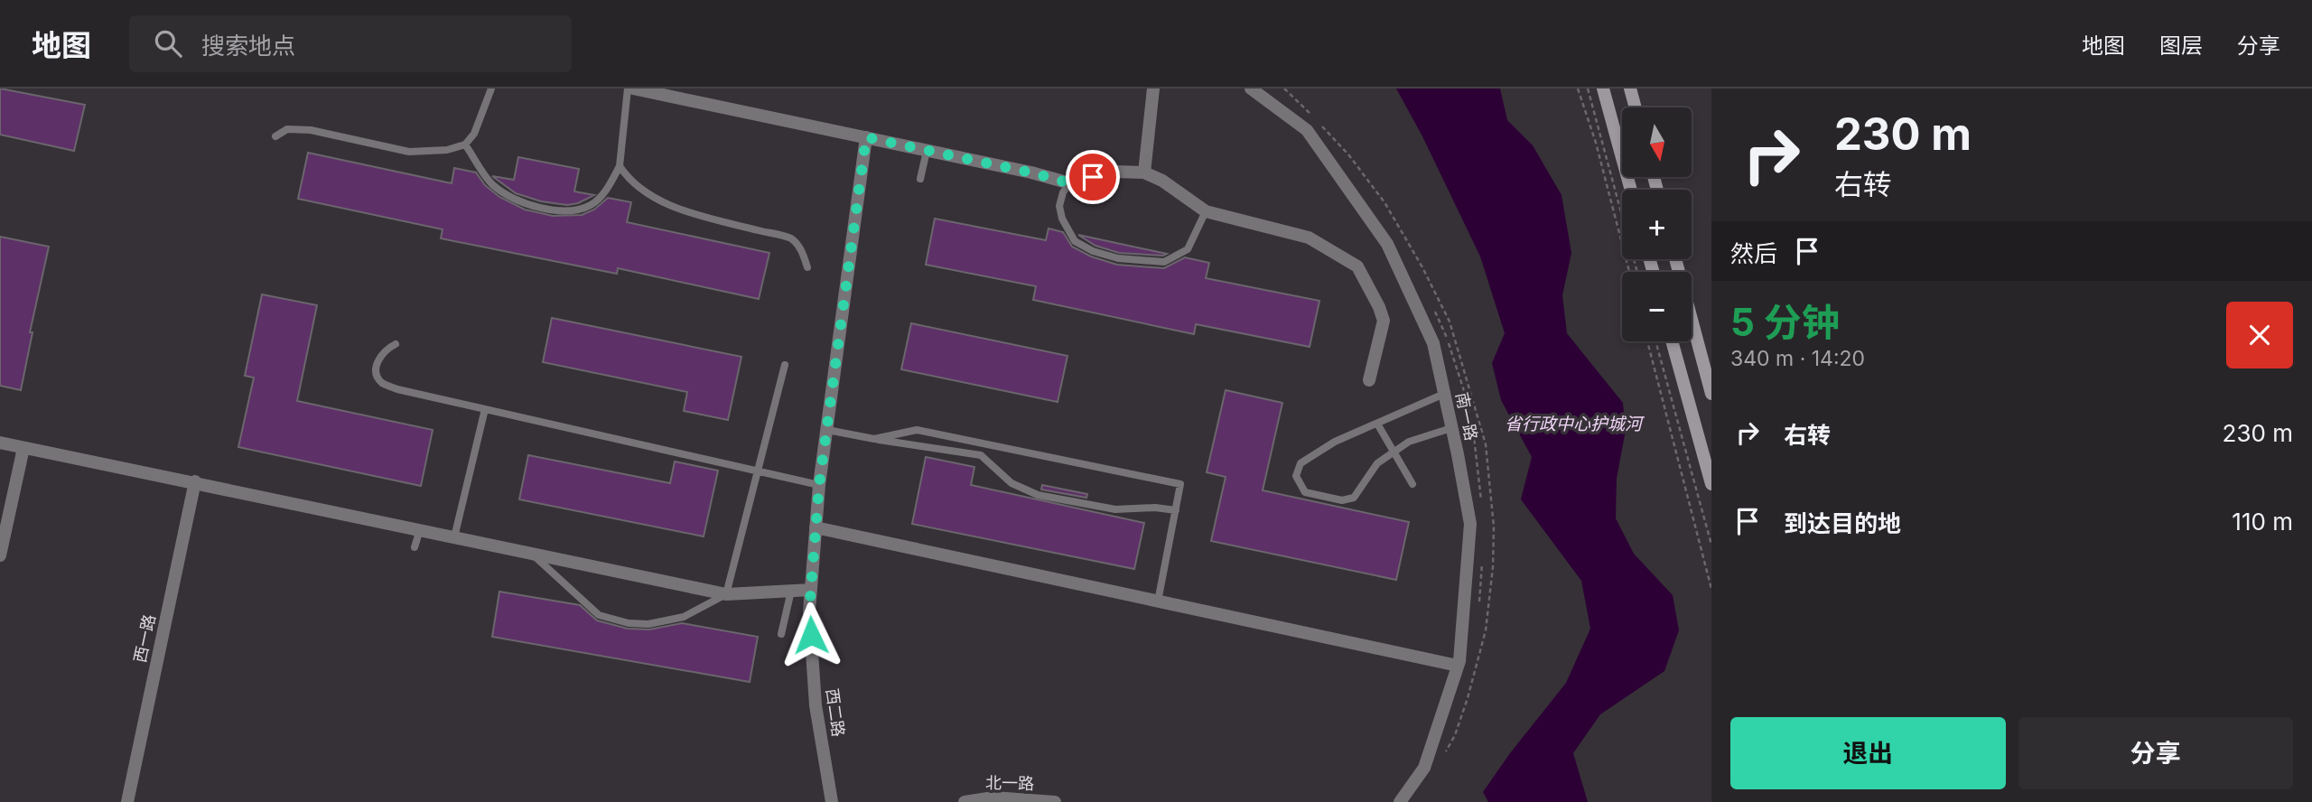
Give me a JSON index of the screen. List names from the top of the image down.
{
  "streets": {
    "street": [
      "南一路",
      "西一路",
      "西二路",
      "北一路"
    ]
  },
  "water": ["省行政中心护城河"],
  "north": "bottom",
  "page": {
    "header": "地图",
    "search": "搜索地点",
    "nav": ["地图", "图层", "分享"],
    "turn": ["230 m", "右转"],
    "map_buttons": ["+", "−"],
    "then": "然后",
    "heading": ["5 分钟", "340 m · 14:20"],
    "list": [
      {
        "name": "右转",
        "value": "230 m"
      },
      {
        "name": "到达目的地",
        "value": "110 m"
      }
    ],
    "buttons": ["退出", "分享"]
  }
}
